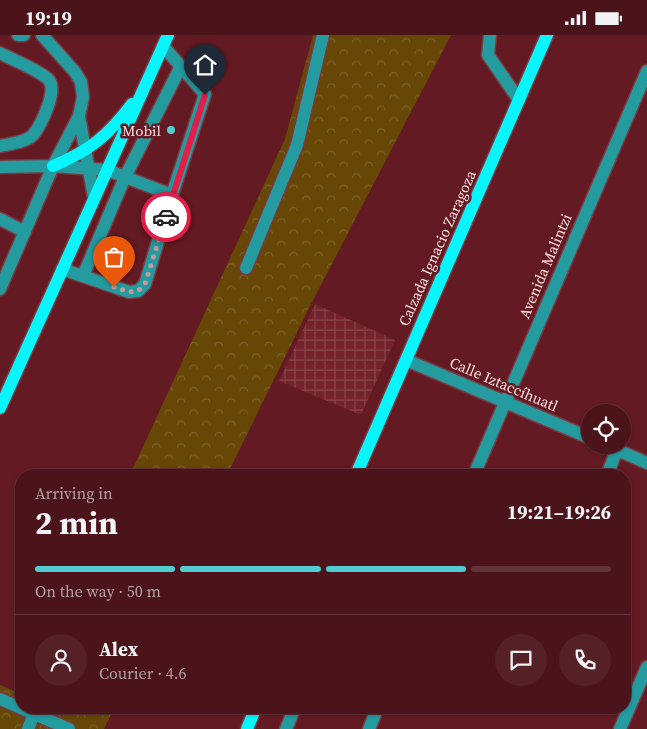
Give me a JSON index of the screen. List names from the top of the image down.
{
  "streets": {
    "main road": ["Calzada Ignacio Zaragoza"],
    "street": ["Avenida Malintzi", "Calle Iztaccíhuatl"]
  },
  "crossings": [
    ["Calzada Ignacio Zaragoza", "Calle Iztaccíhuatl"],
    ["Avenida Malintzi", "Calle Iztaccíhuatl"]
  ],
  "places": ["Mobil"],
  "page": {
    "status": "19:19",
    "heading": ["2 min", "Arriving in", "19:21–19:26"],
    "panel": ["Alex", "Courier · 4.6"],
    "bar": "On the way · 50 m"
  }
}
